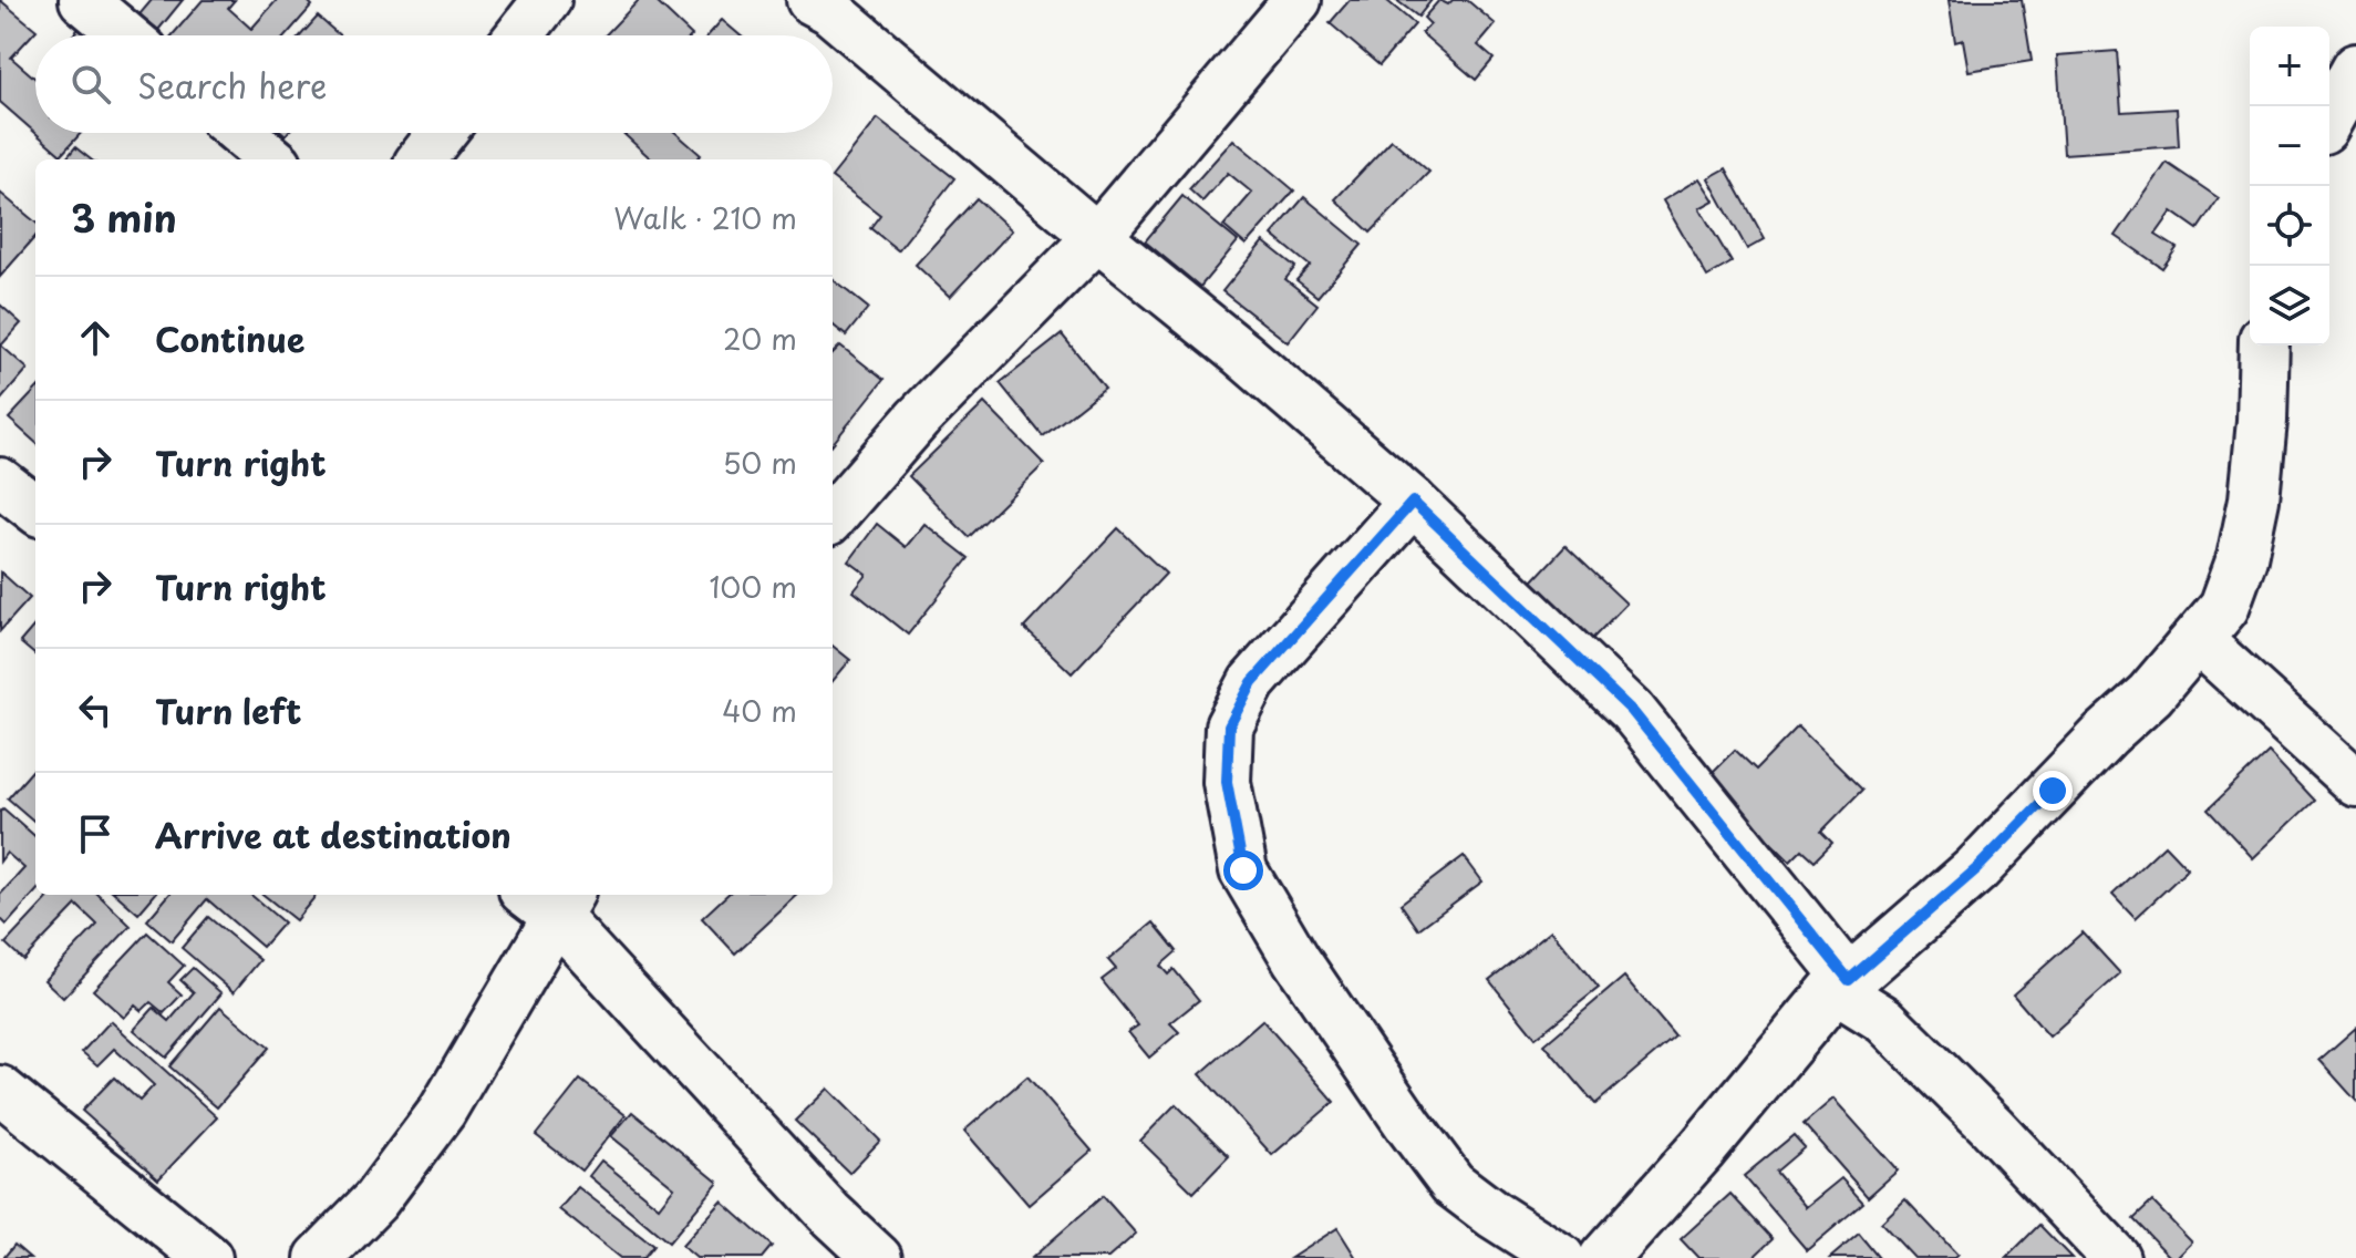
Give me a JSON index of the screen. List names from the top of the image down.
{
  "page": {
    "map_buttons": ["+", "−"],
    "search": "Search here",
    "heading": ["3 min", "Walk · 210 m"],
    "list": [
      ["Continue", "20 m"],
      ["Turn right", "50 m"],
      ["Turn right", "100 m"],
      ["Turn left", "40 m"],
      "Arrive at destination"
    ]
  }
}
